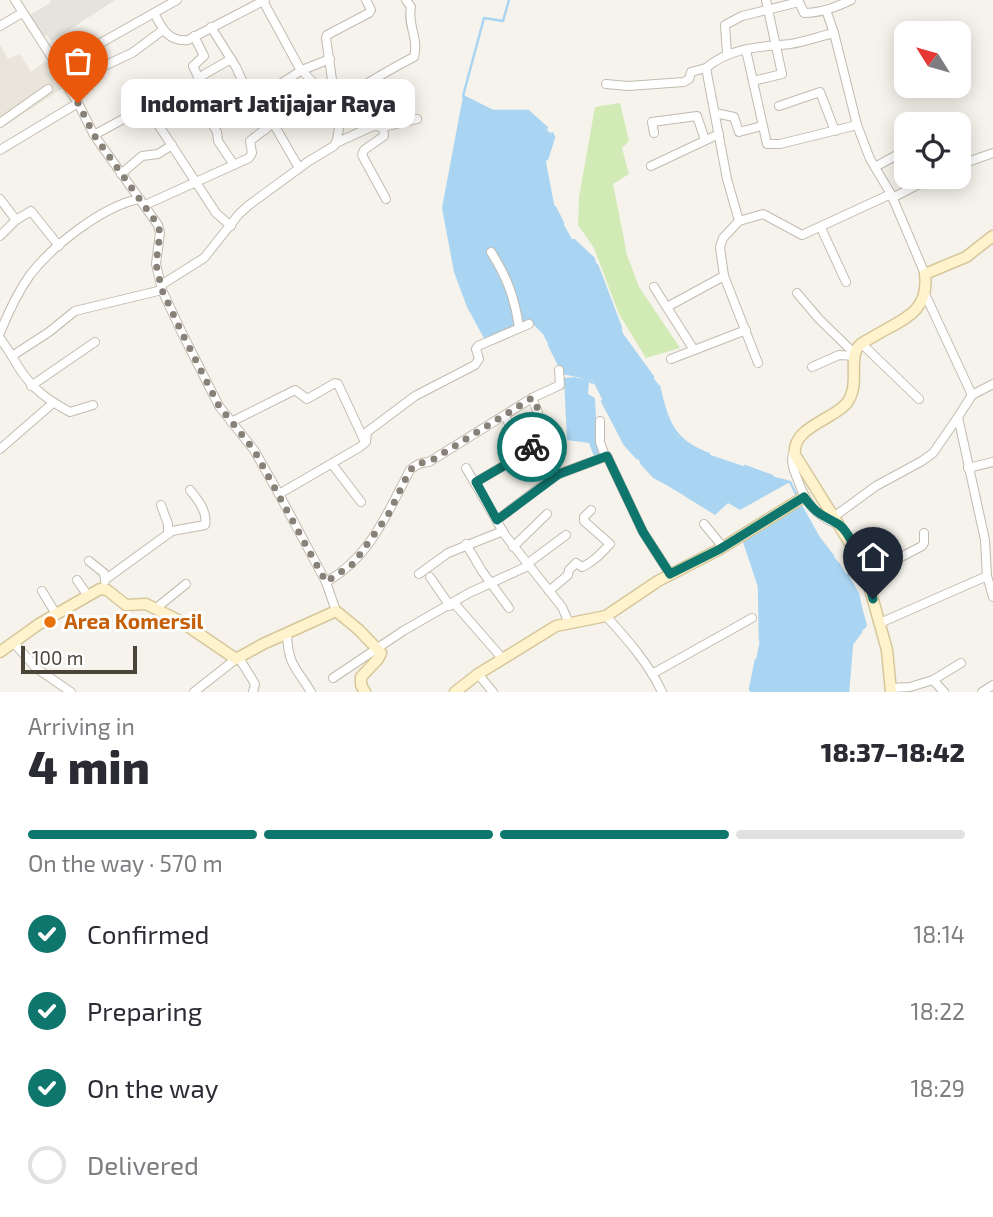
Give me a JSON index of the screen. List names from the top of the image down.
{
  "places": ["Indomart Jatijajar Raya", "Area Komersil"],
  "scale_bar": "100 m",
  "north": "top left",
  "page": {
    "bubble": "Indomart Jatijajar Raya",
    "scale": "100 m",
    "heading": ["4 min", "Arriving in", "18:37–18:42"],
    "bar": "On the way · 570 m",
    "list": [
      ["Confirmed", "18:14"],
      ["Preparing", "18:22"],
      ["On the way", "18:29"],
      "Delivered"
    ]
  }
}
